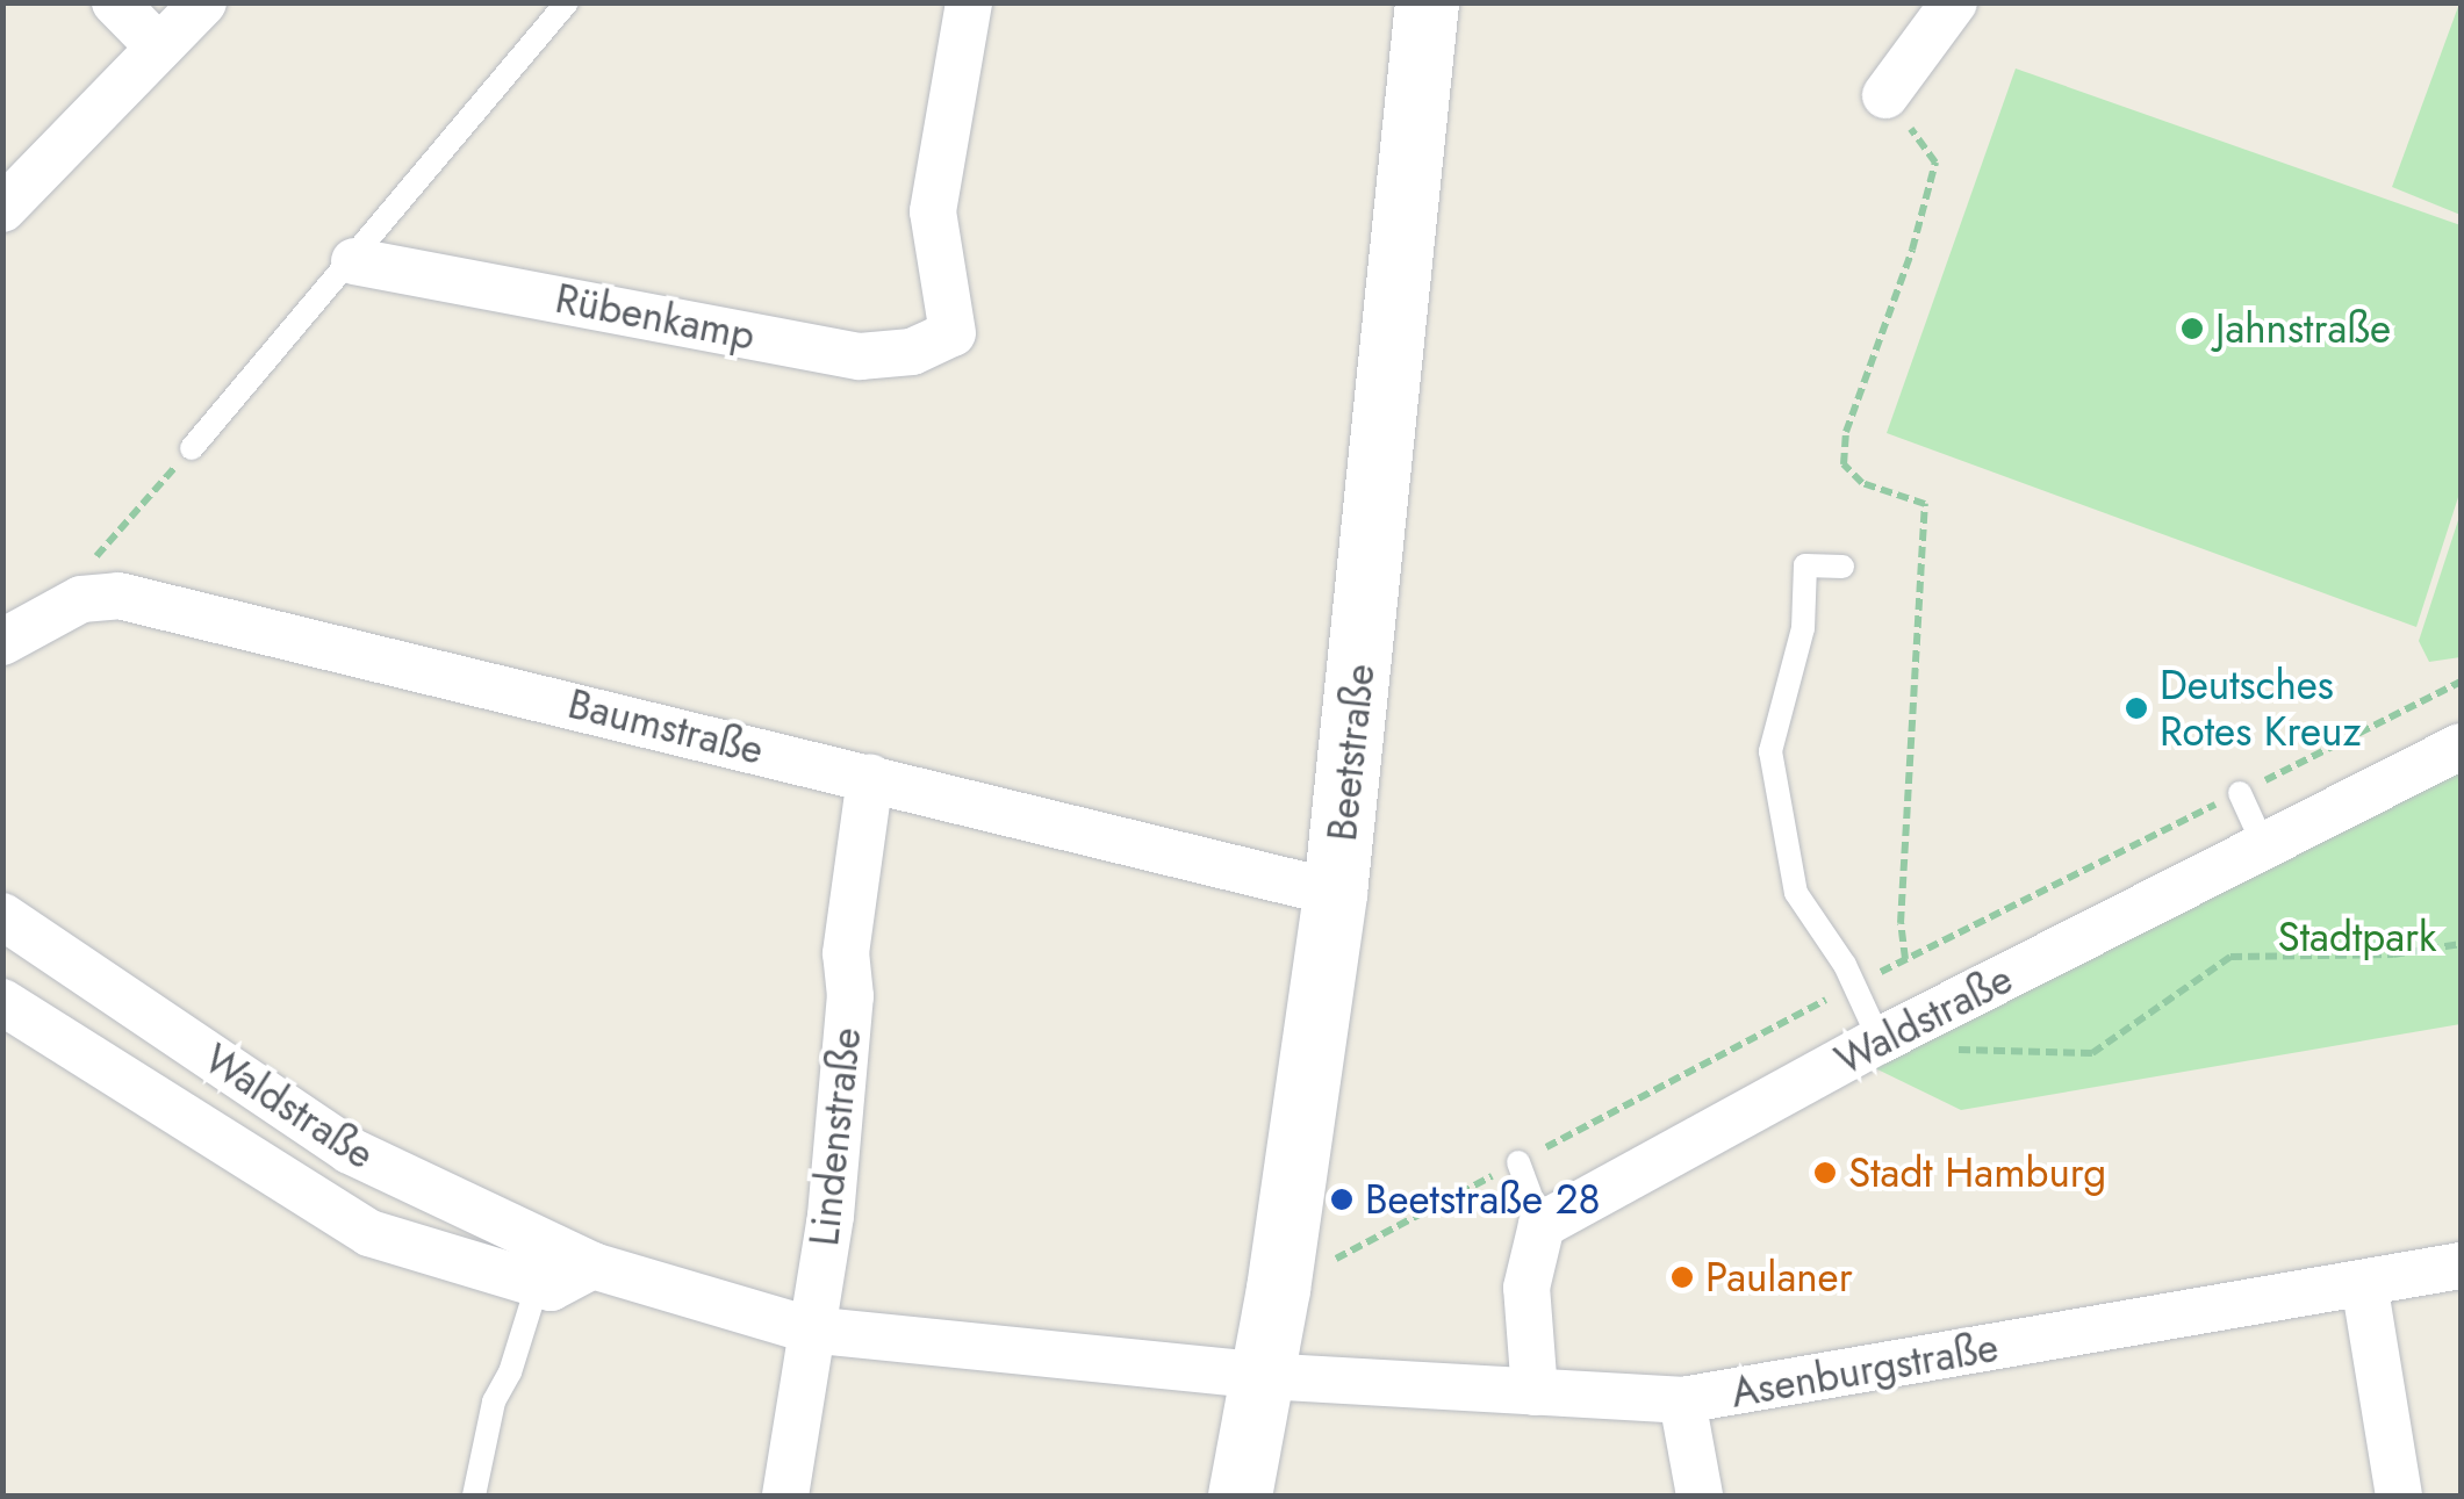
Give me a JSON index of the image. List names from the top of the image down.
{
  "streets": {
    "main road": ["Beetstraße"],
    "street": [
      "Rübenkamp",
      "Baumstraße",
      "Waldstraße",
      "Lindenstraße",
      "Asenburgstraße"
    ]
  },
  "crossings": [
    ["Baumstraße", "Beetstraße"],
    ["Baumstraße", "Lindenstraße"],
    ["Beetstraße", "Waldstraße"],
    ["Beetstraße", "Asenburgstraße"],
    ["Waldstraße", "Lindenstraße"],
    ["Waldstraße", "Asenburgstraße"]
  ],
  "parks": ["Stadtpark"],
  "places": [
    "Jahnstraße",
    "Deutsches Rotes Kreuz",
    "Stadt Hamburg",
    "Beetstraße 28",
    "Paulaner"
  ]
}
